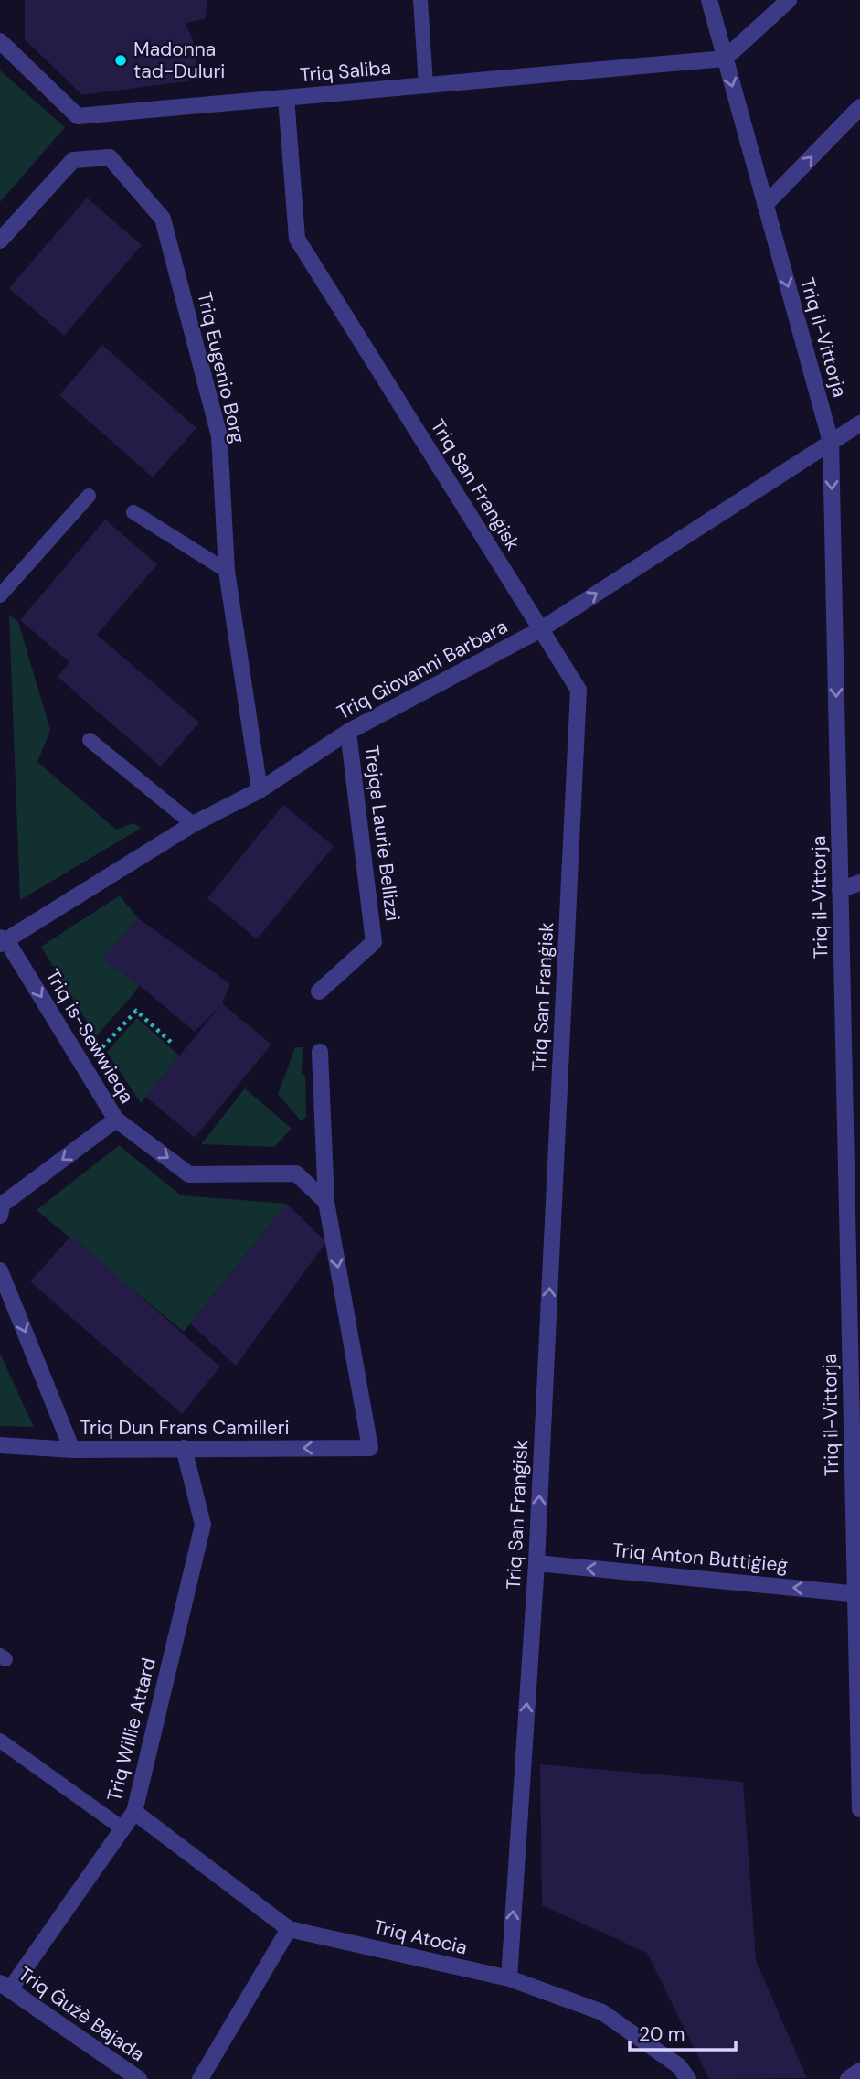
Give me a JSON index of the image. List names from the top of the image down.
{
  "streets": {
    "street": [
      "Triq Saliba",
      "Triq il-Vittorja",
      "Triq Eugenio Borg",
      "Triq San Franġisk",
      "Triq Giovanni Barbara",
      "Trejqa Laurie Bellizzi",
      "Triq is-Sewwieqa",
      "Triq Dun Frans Camilleri",
      "Triq Anton Buttiġieġ",
      "Triq Willie Attard",
      "Triq Atocia",
      "Triq Ġużè Bajada"
    ]
  },
  "crossings": [
    ["Triq Saliba", "Triq il-Vittorja"],
    ["Triq Saliba", "Triq San Franġisk"],
    ["Triq il-Vittorja", "Triq Giovanni Barbara"],
    ["Triq il-Vittorja", "Triq Anton Buttiġieġ"],
    ["Triq Eugenio Borg", "Triq Giovanni Barbara"],
    ["Triq San Franġisk", "Triq Giovanni Barbara"],
    ["Triq San Franġisk", "Triq Anton Buttiġieġ"],
    ["Triq San Franġisk", "Triq Atocia"],
    ["Triq Giovanni Barbara", "Trejqa Laurie Bellizzi"],
    ["Triq Giovanni Barbara", "Triq is-Sewwieqa"],
    ["Triq is-Sewwieqa", "Triq Dun Frans Camilleri"],
    ["Triq Dun Frans Camilleri", "Triq Willie Attard"],
    ["Triq Willie Attard", "Triq Ġużè Bajada"]
  ],
  "one_way": [
    "Triq il-Vittorja",
    "Triq San Franġisk",
    "Triq is-Sewwieqa",
    "Triq Anton Buttiġieġ"
  ],
  "places": ["Madonna tad-Duluri"],
  "scale_bar": "20 m"
}
